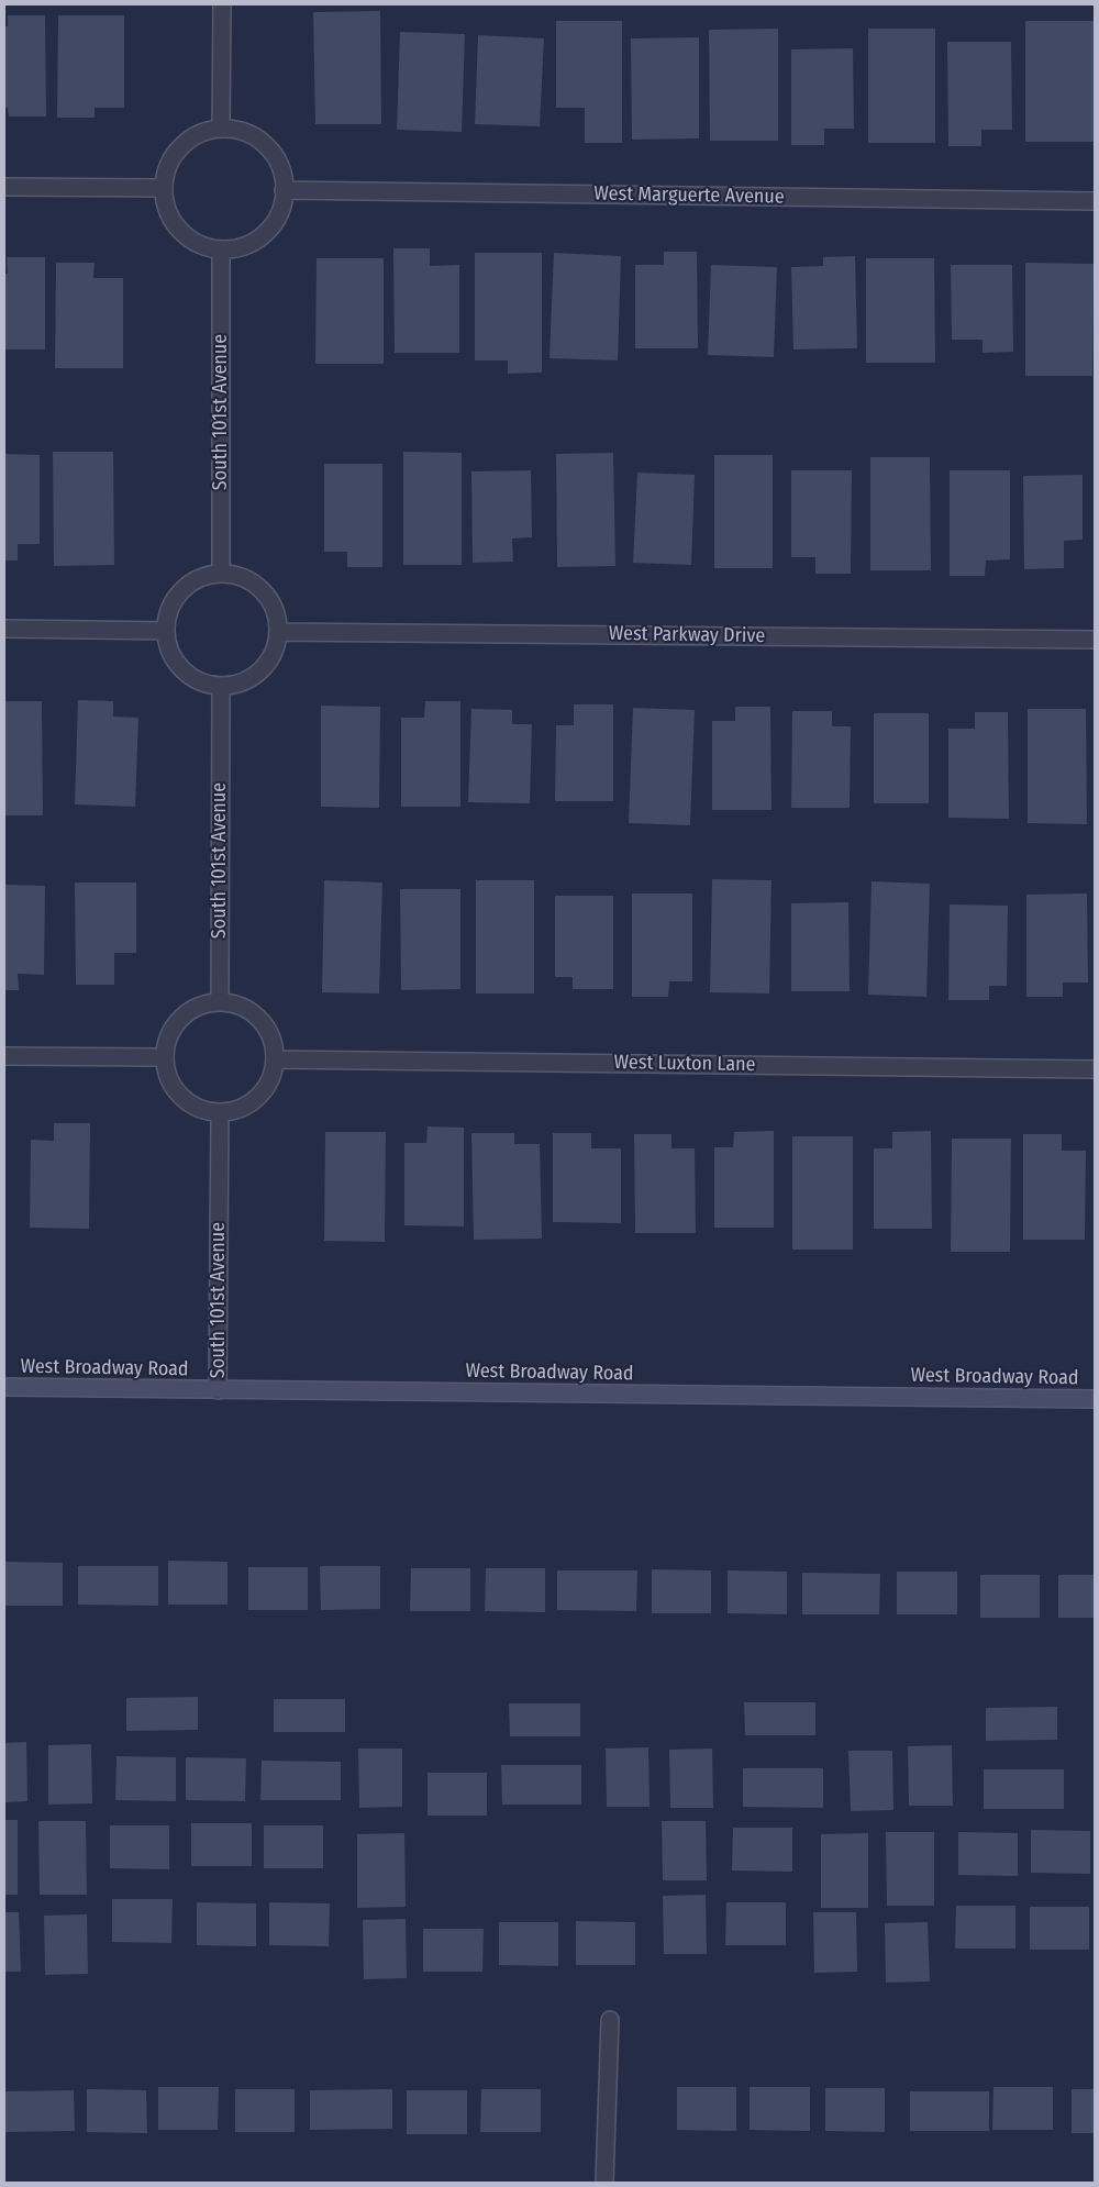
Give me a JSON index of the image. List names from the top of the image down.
{
  "streets": {
    "main road": ["West Broadway Road"],
    "street": [
      "West Marguerte Avenue",
      "South 101st Avenue",
      "West Parkway Drive",
      "West Luxton Lane"
    ]
  },
  "crossings": [
    ["West Marguerte Avenue", "South 101st Avenue"],
    ["South 101st Avenue", "West Parkway Drive"],
    ["South 101st Avenue", "West Luxton Lane"],
    ["South 101st Avenue", "West Broadway Road"]
  ]
}
